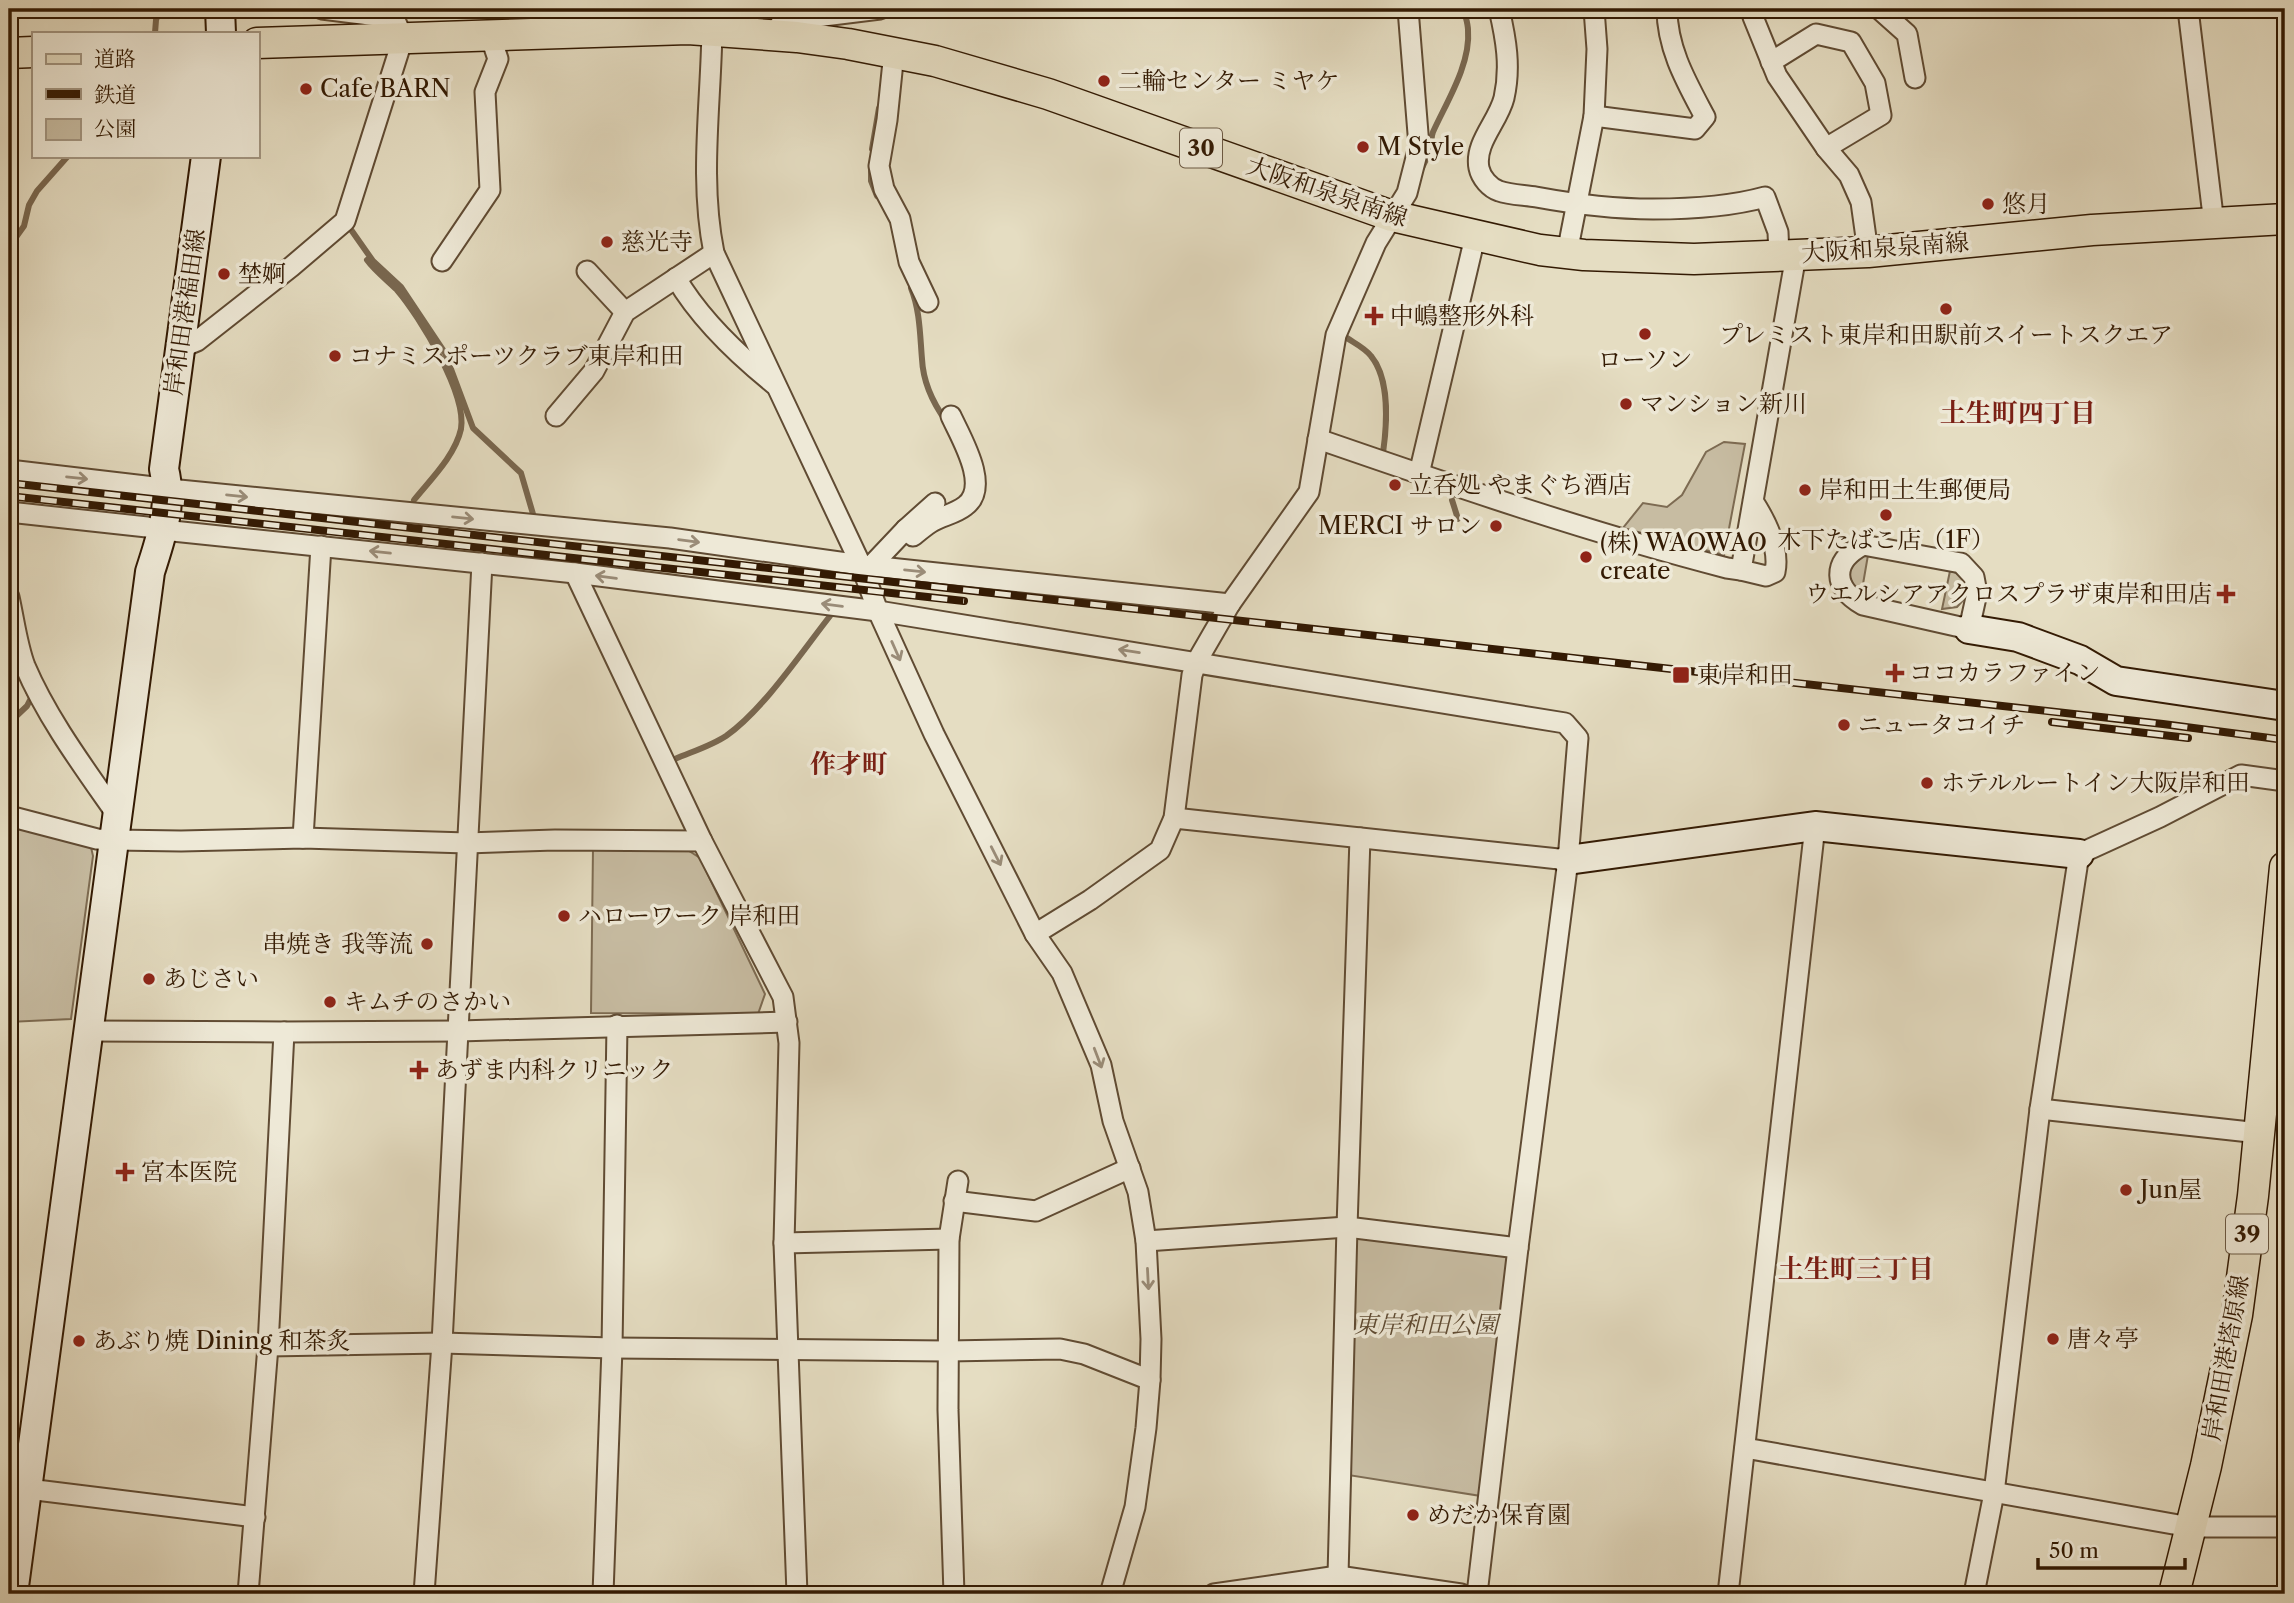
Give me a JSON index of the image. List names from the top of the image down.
{
  "streets": {
    "main road": [
      "30",
      "大阪和泉泉南線",
      "39",
      "岸和田港塔原線"
    ],
    "street": ["岸和田港福田線"]
  },
  "districts": ["土生町四丁目", "作才町", "土生町三丁目"],
  "parks": ["東岸和田公園"],
  "places": {
    "other": [
      "二輪センター ミヤケ",
      "Cafe BARN",
      "M Style",
      "悠月",
      "慈光寺",
      "埜婀",
      "プレミスト東岸和田駅前スイートスクエア",
      "ローソン",
      "コナミスポーツクラブ東岸和田",
      "マンション新川",
      "立呑処 やまぐち酒店",
      "岸和田土生郵便局",
      "木下たばこ店（1F）",
      "MERCI サロン",
      "(株) WAOWAO create",
      "ニュータコイチ",
      "ホテルルートイン大阪岸和田",
      "ハローワーク 岸和田",
      "串焼き 我等流",
      "あじさい",
      "キムチのさかい",
      "Jun屋",
      "唐々亭",
      "あぶり焼 Dining 和茶炙",
      "めだか保育園"
    ],
    "health": [
      "中嶋整形外科",
      "ウエルシアアクロスプラザ東岸和田店",
      "ココカラファイン",
      "あずま内科クリニック",
      "宮本医院"
    ],
    "transit": ["東岸和田"]
  },
  "legend": ["道路", "鉄道", "公園"],
  "scale_bar": "50 m"
}
